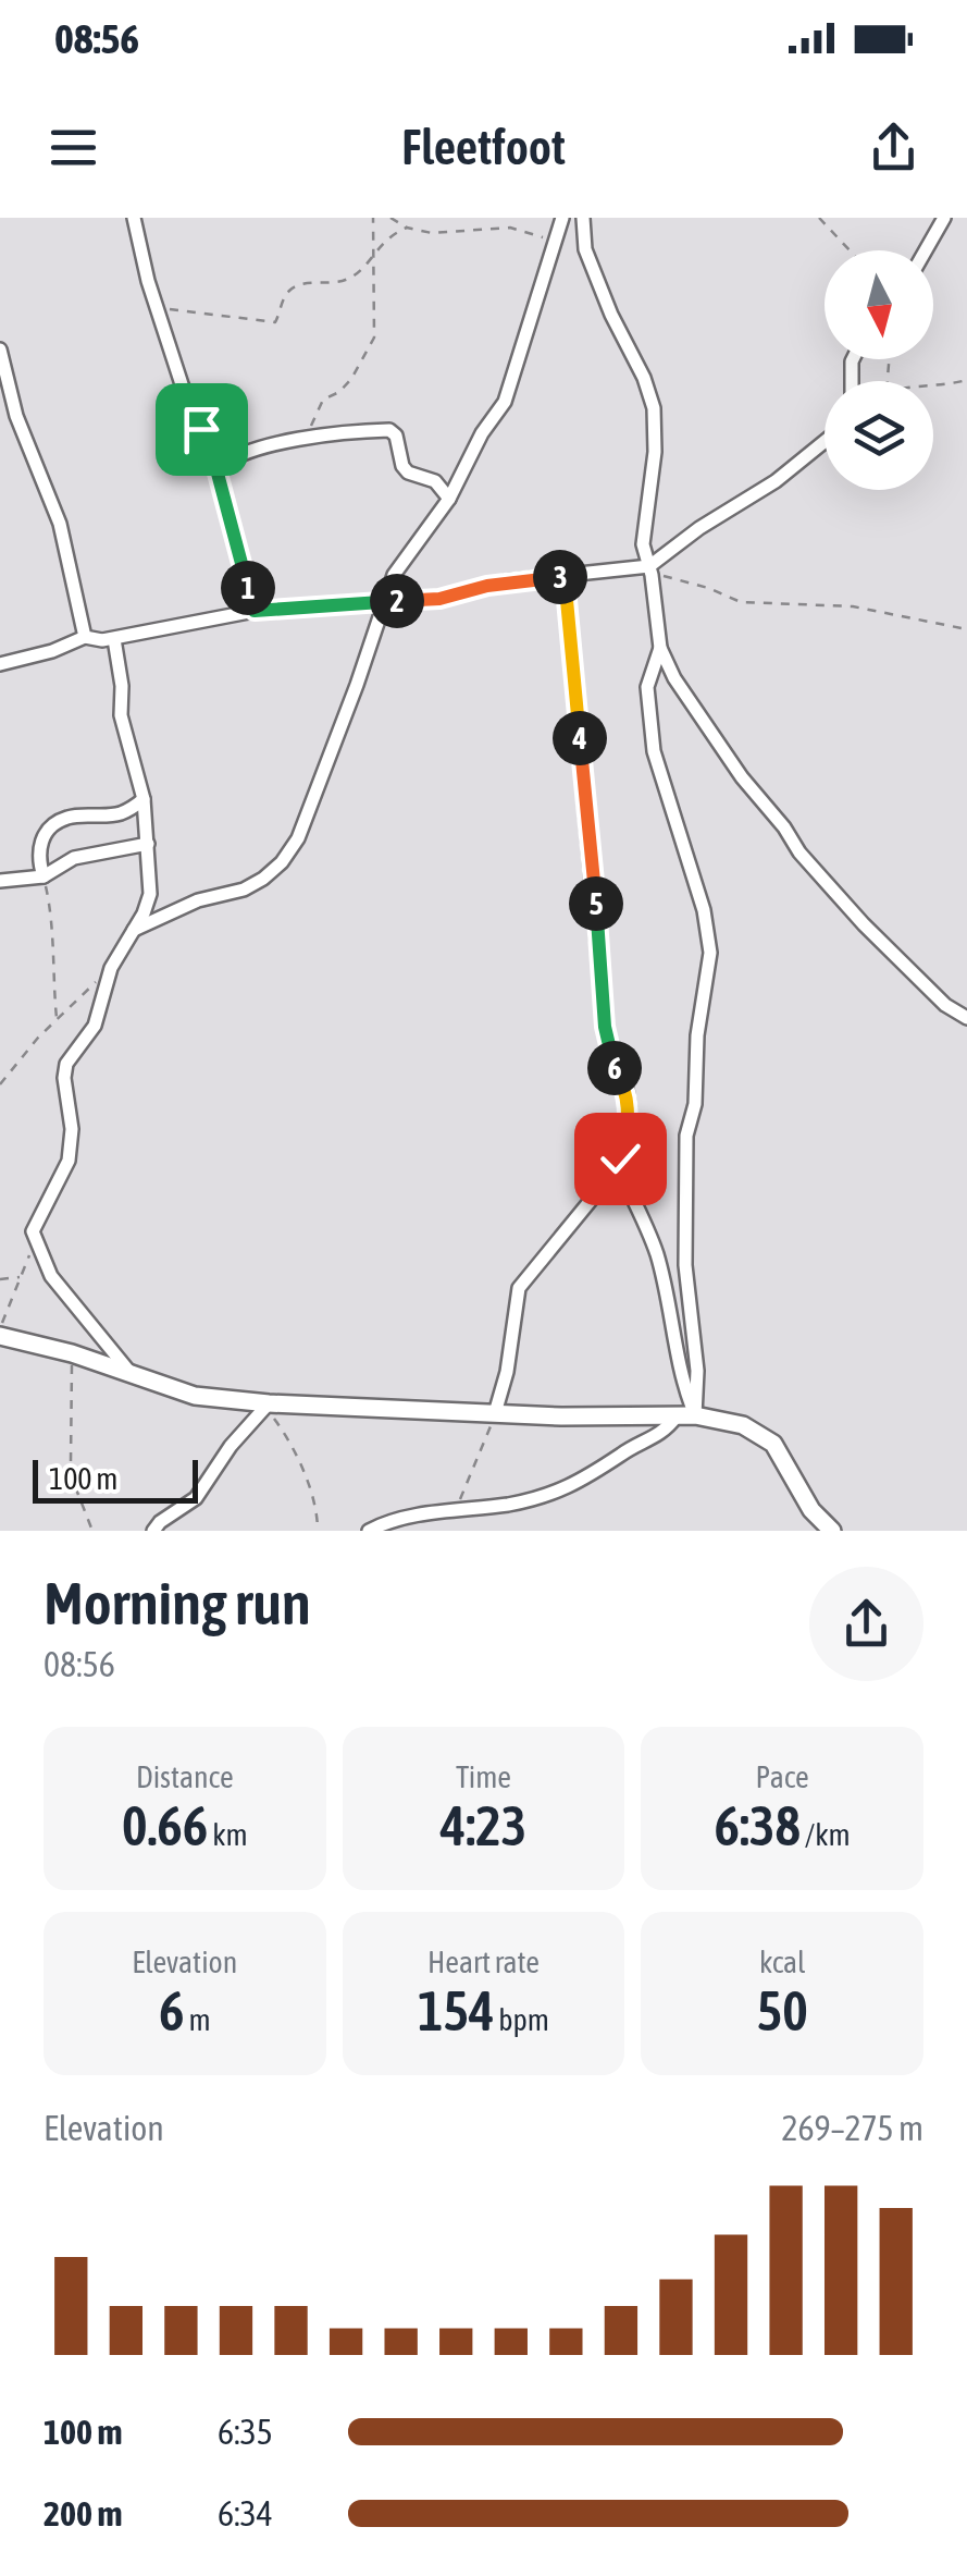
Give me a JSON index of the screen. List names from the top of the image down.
{
  "scale_bar": "100 m",
  "north": "bottom",
  "page": {
    "status": "08:56",
    "header": "Fleetfoot",
    "pins": [
      "3",
      "1",
      "2",
      "4",
      "5",
      "6"
    ],
    "scale": "100 m",
    "heading": ["Morning run", "08:56"],
    "stats": [
      ["Distance", "0.66 km"],
      ["Time", "4:23"],
      ["Pace", "6:38 /km"],
      ["Elevation", "6 m"],
      ["Heart rate", "154 bpm"],
      ["kcal", "50"]
    ],
    "chart": ["Elevation", "269–275 m"],
    "list": [
      {
        "name": "100 m",
        "note": "6:35"
      },
      {
        "name": "200 m",
        "note": "6:34"
      }
    ]
  }
}
